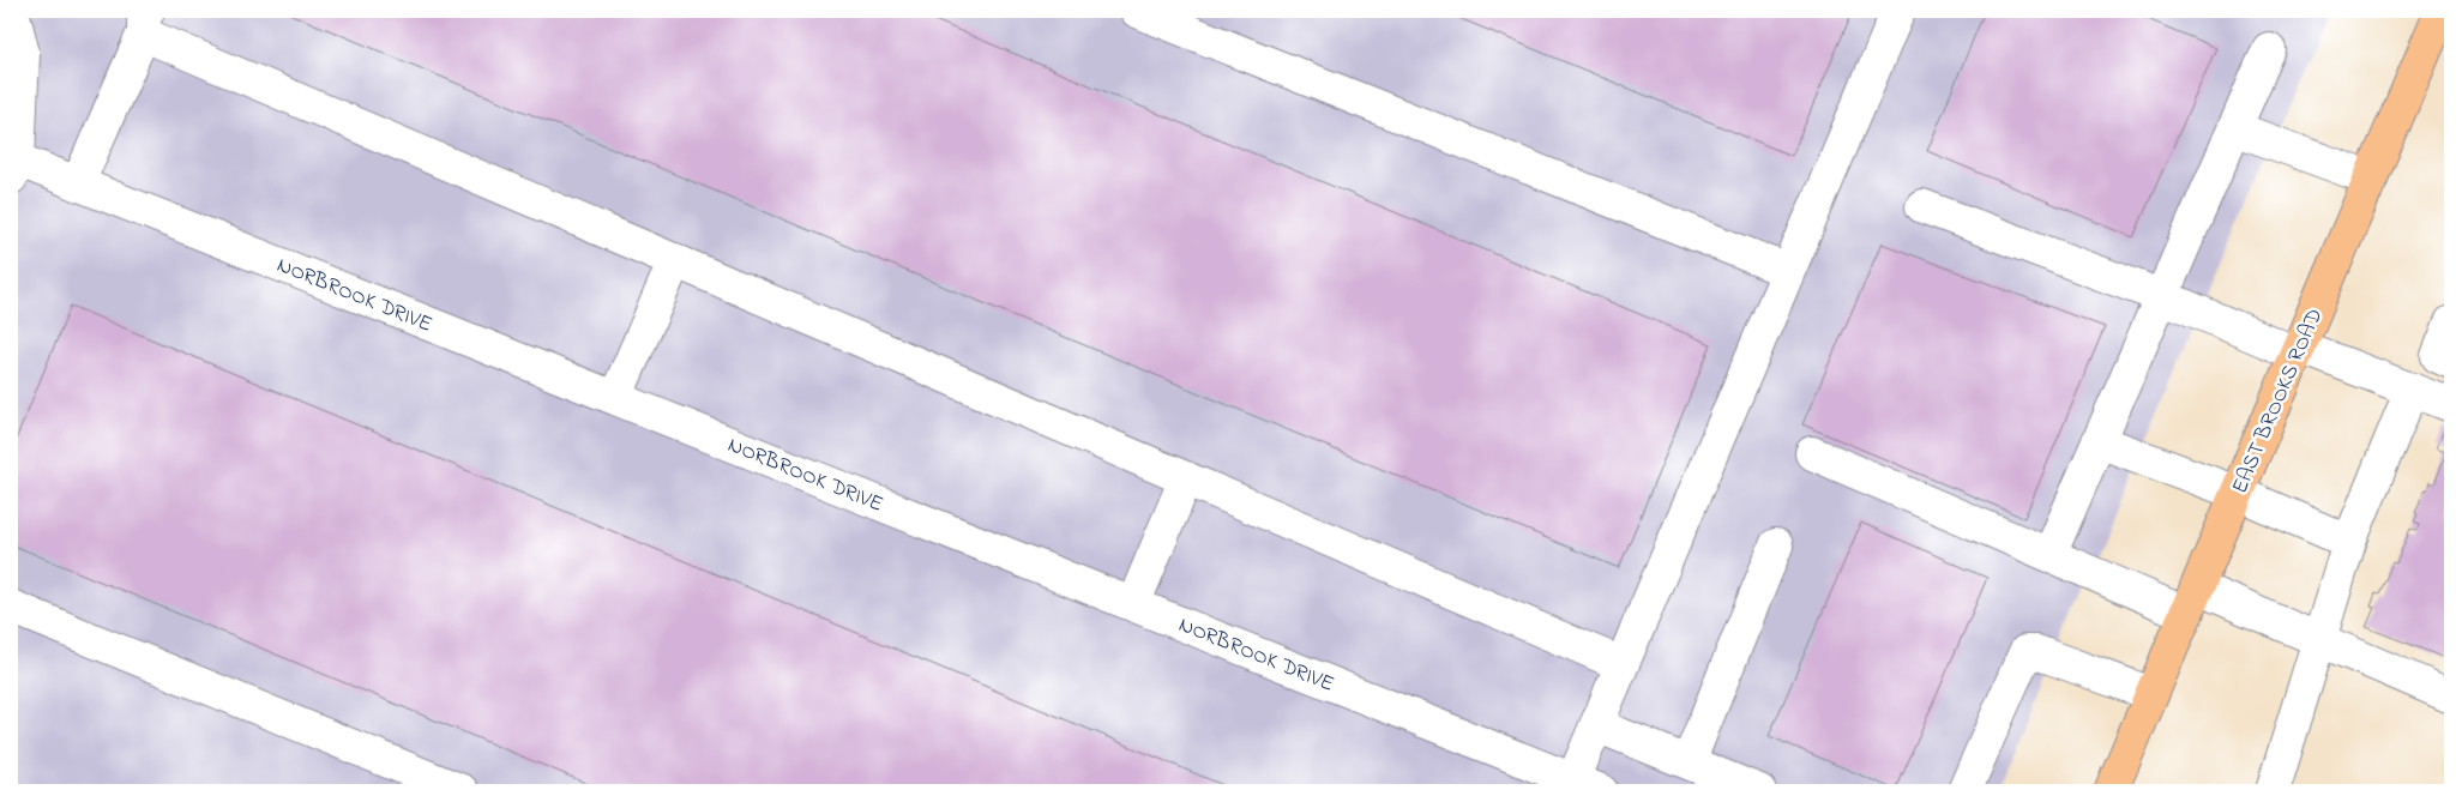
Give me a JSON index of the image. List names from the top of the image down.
{
  "streets": {
    "main road": ["EAST BROOKS ROAD"],
    "street": ["NORBROOK DRIVE"]
  }
}
